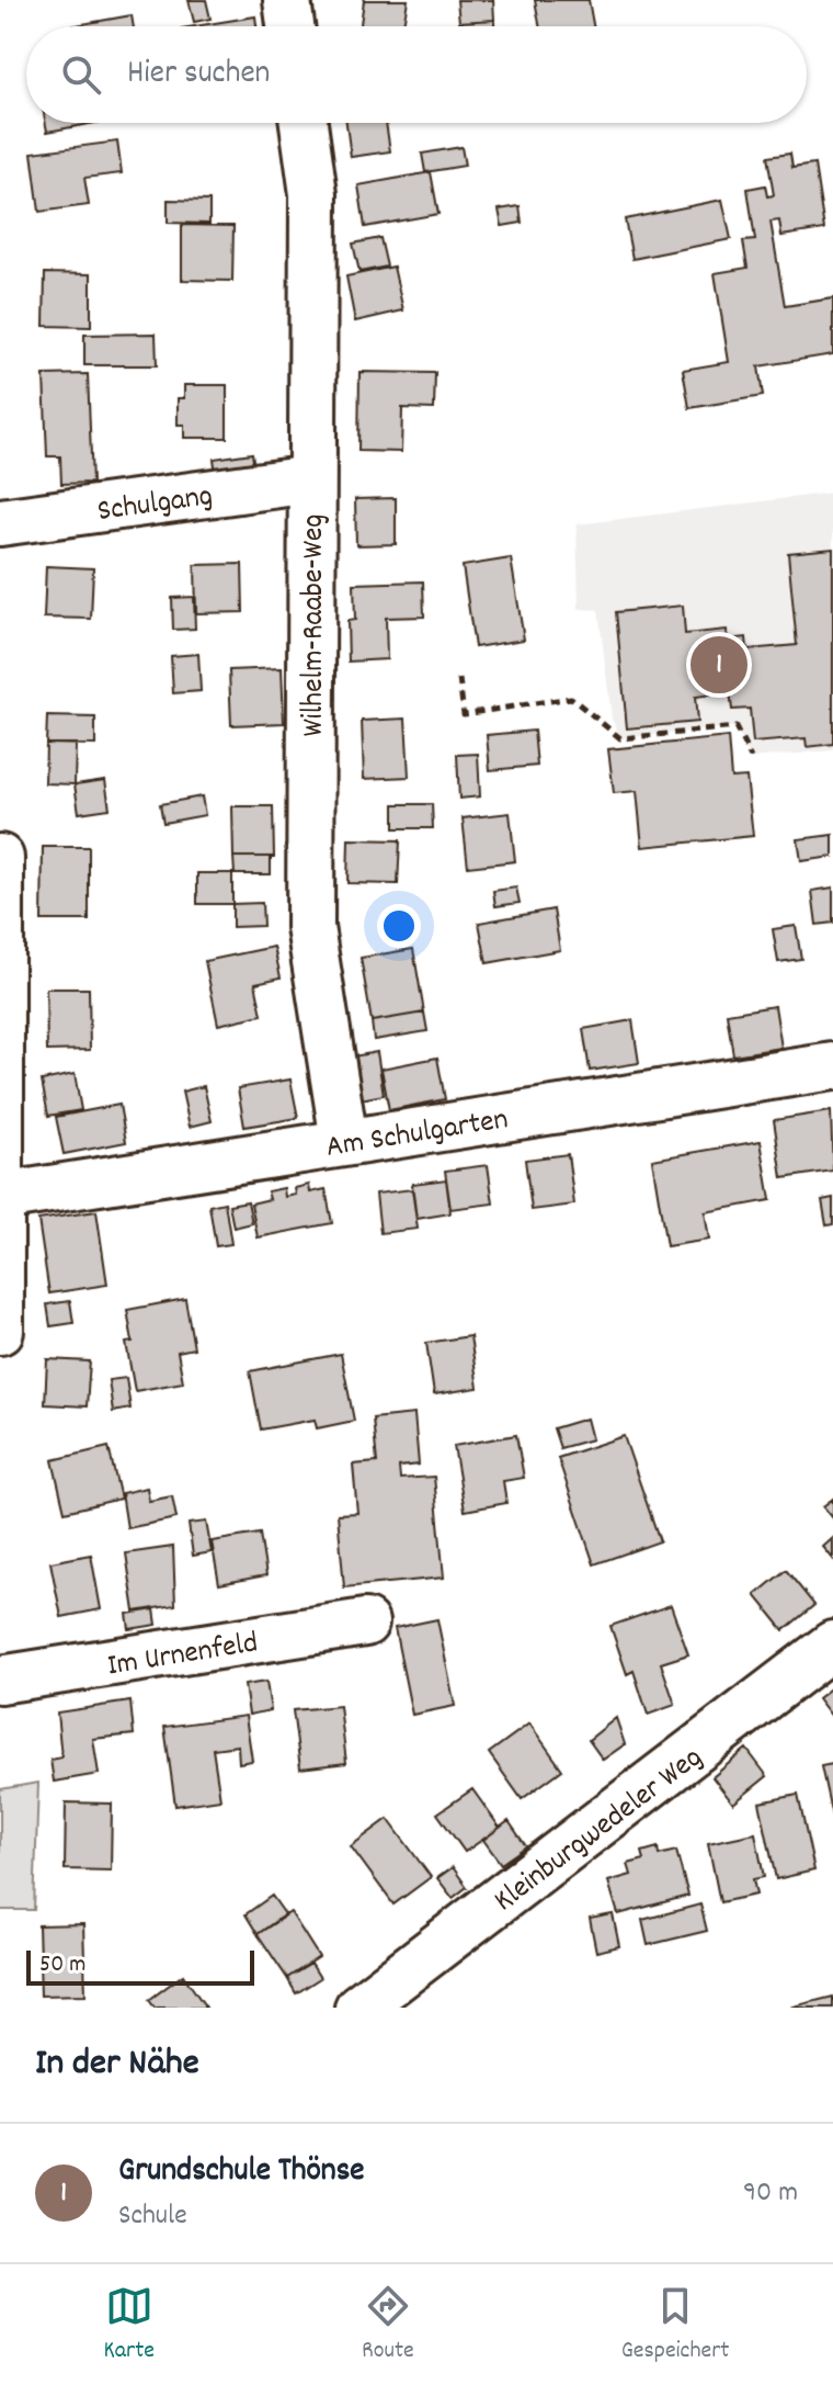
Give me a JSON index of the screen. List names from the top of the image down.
{
  "streets": {
    "street": [
      "Schulgang",
      "Wilhelm-Raabe-Weg",
      "Am Schulgarten",
      "Im Urnenfeld",
      "Kleinburgwedeler Weg"
    ]
  },
  "crossings": [
    ["Schulgang", "Wilhelm-Raabe-Weg"],
    ["Wilhelm-Raabe-Weg", "Am Schulgarten"]
  ],
  "scale_bar": "50 m",
  "page": {
    "search": "Hier suchen",
    "pins": "1",
    "scale": "50 m",
    "heading": "In der Nähe",
    "list": [
      {
        "mark": "1",
        "name": "Grundschule Thönse",
        "note": "Schule",
        "value": "90 m"
      }
    ],
    "nav": ["Karte", "Route", "Gespeichert"]
  }
}
